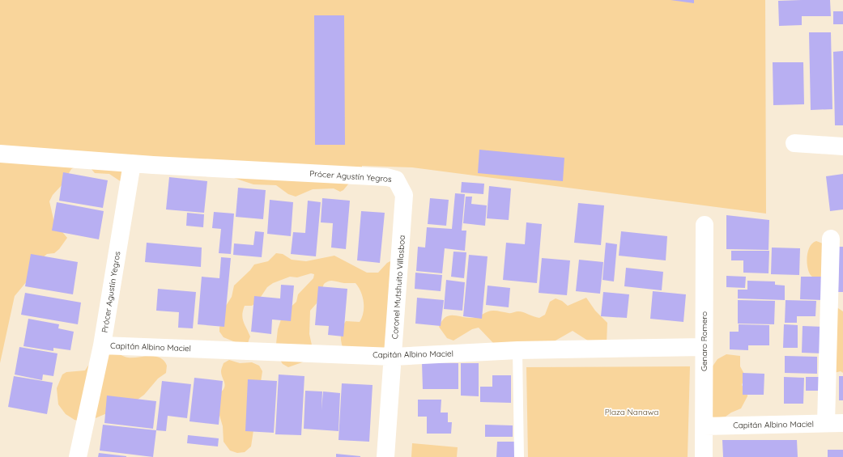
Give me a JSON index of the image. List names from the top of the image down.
{
  "streets": {
    "street": [
      "Prócer Agustín Yegros",
      "Coronel Mutshuito Villasboa",
      "Genaro Romero",
      "Capitán Albino Maciel"
    ]
  },
  "crossings": [
    ["Prócer Agustín Yegros", "Coronel Mutshuito Villasboa"],
    ["Prócer Agustín Yegros", "Capitán Albino Maciel"],
    ["Coronel Mutshuito Villasboa", "Capitán Albino Maciel"],
    ["Genaro Romero", "Capitán Albino Maciel"]
  ],
  "parks": ["Plaza Nanawa"]
}
